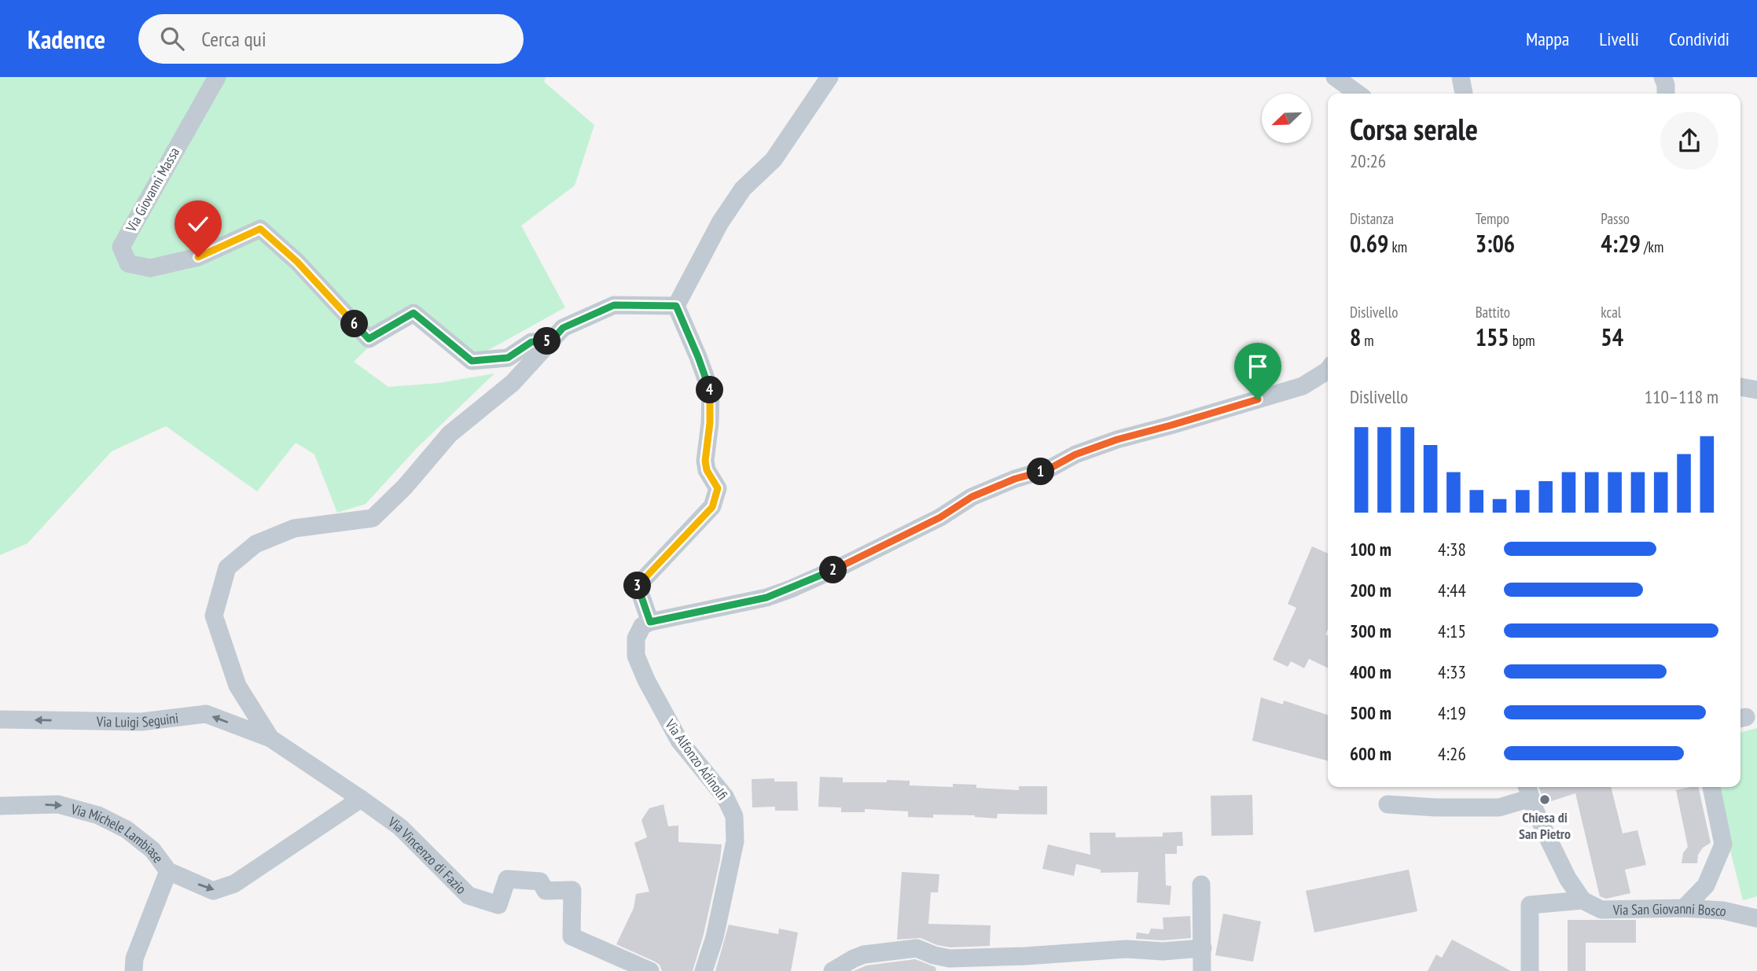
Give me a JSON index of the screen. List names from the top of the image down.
{
  "streets": {
    "street": [
      "Via Giovanni Massa",
      "Via Luigi Seguini",
      "Via Alfonzo Adinolfi",
      "Via Michele Lambiase",
      "Via Vincenzo di Fazio",
      "Via San Giovanni Bosco"
    ]
  },
  "crossings": [
    ["Via Michele Lambiase", "Via Vincenzo di Fazio"]
  ],
  "one_way": ["Via Luigi Seguini", "Via Michele Lambiase"],
  "places": ["Chiesa di San Pietro"],
  "north": "bottom left",
  "page": {
    "header": "Kadence",
    "search": "Cerca qui",
    "nav": ["Mappa", "Livelli", "Condividi"],
    "heading": ["Corsa serale", "20:26"],
    "stats": [
      ["Distanza", "0.69 km"],
      ["Tempo", "3:06"],
      ["Passo", "4:29 /km"],
      ["Dislivello", "8 m"],
      ["Battito", "155 bpm"],
      ["kcal", "54"]
    ],
    "pins": [
      "6",
      "5",
      "4",
      "1",
      "2",
      "3"
    ],
    "chart": ["Dislivello", "110–118 m"],
    "list": [
      {
        "name": "100 m",
        "note": "4:38"
      },
      {
        "name": "200 m",
        "note": "4:44"
      },
      {
        "name": "300 m",
        "note": "4:15"
      },
      {
        "name": "400 m",
        "note": "4:33"
      },
      {
        "name": "500 m",
        "note": "4:19"
      },
      {
        "name": "600 m",
        "note": "4:26"
      }
    ]
  }
}
